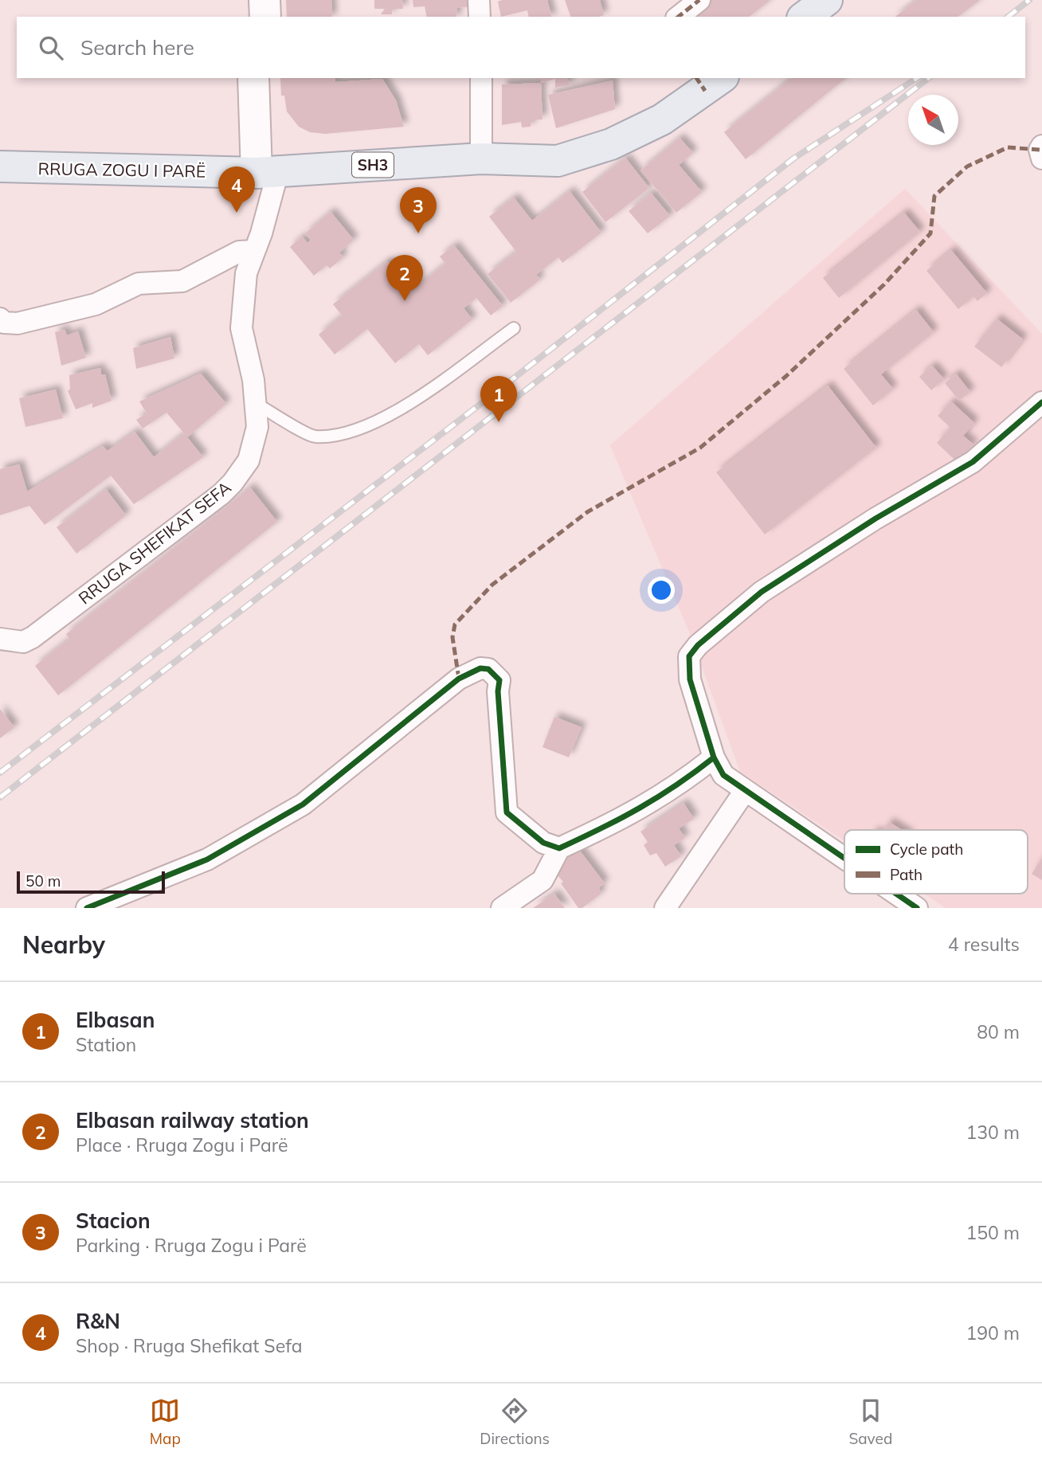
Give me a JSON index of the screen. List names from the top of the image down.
{
  "streets": {
    "main road": ["SH3", "RRUGA ZOGU I PARË"],
    "street": ["RRUGA SHEFIKAT SEFA"]
  },
  "crossings": [
    ["RRUGA ZOGU I PARË", "RRUGA SHEFIKAT SEFA"]
  ],
  "legend": ["Cycle path", "Path"],
  "scale_bar": "50 m",
  "north": "top left",
  "page": {
    "search": "Search here",
    "pins": [
      "4",
      "3",
      "2",
      "1"
    ],
    "scale": "50 m",
    "heading": ["Nearby", "4 results"],
    "list": [
      {
        "mark": "1",
        "name": "Elbasan",
        "note": "Station",
        "value": "80 m"
      },
      {
        "mark": "2",
        "name": "Elbasan railway station",
        "note": "Place · Rruga Zogu i Parë",
        "value": "130 m"
      },
      {
        "mark": "3",
        "name": "Stacion",
        "note": "Parking · Rruga Zogu i Parë",
        "value": "150 m"
      },
      {
        "mark": "4",
        "name": "R&N",
        "note": "Shop · Rruga Shefikat Sefa",
        "value": "190 m"
      }
    ],
    "nav": ["Map", "Directions", "Saved"]
  }
}
